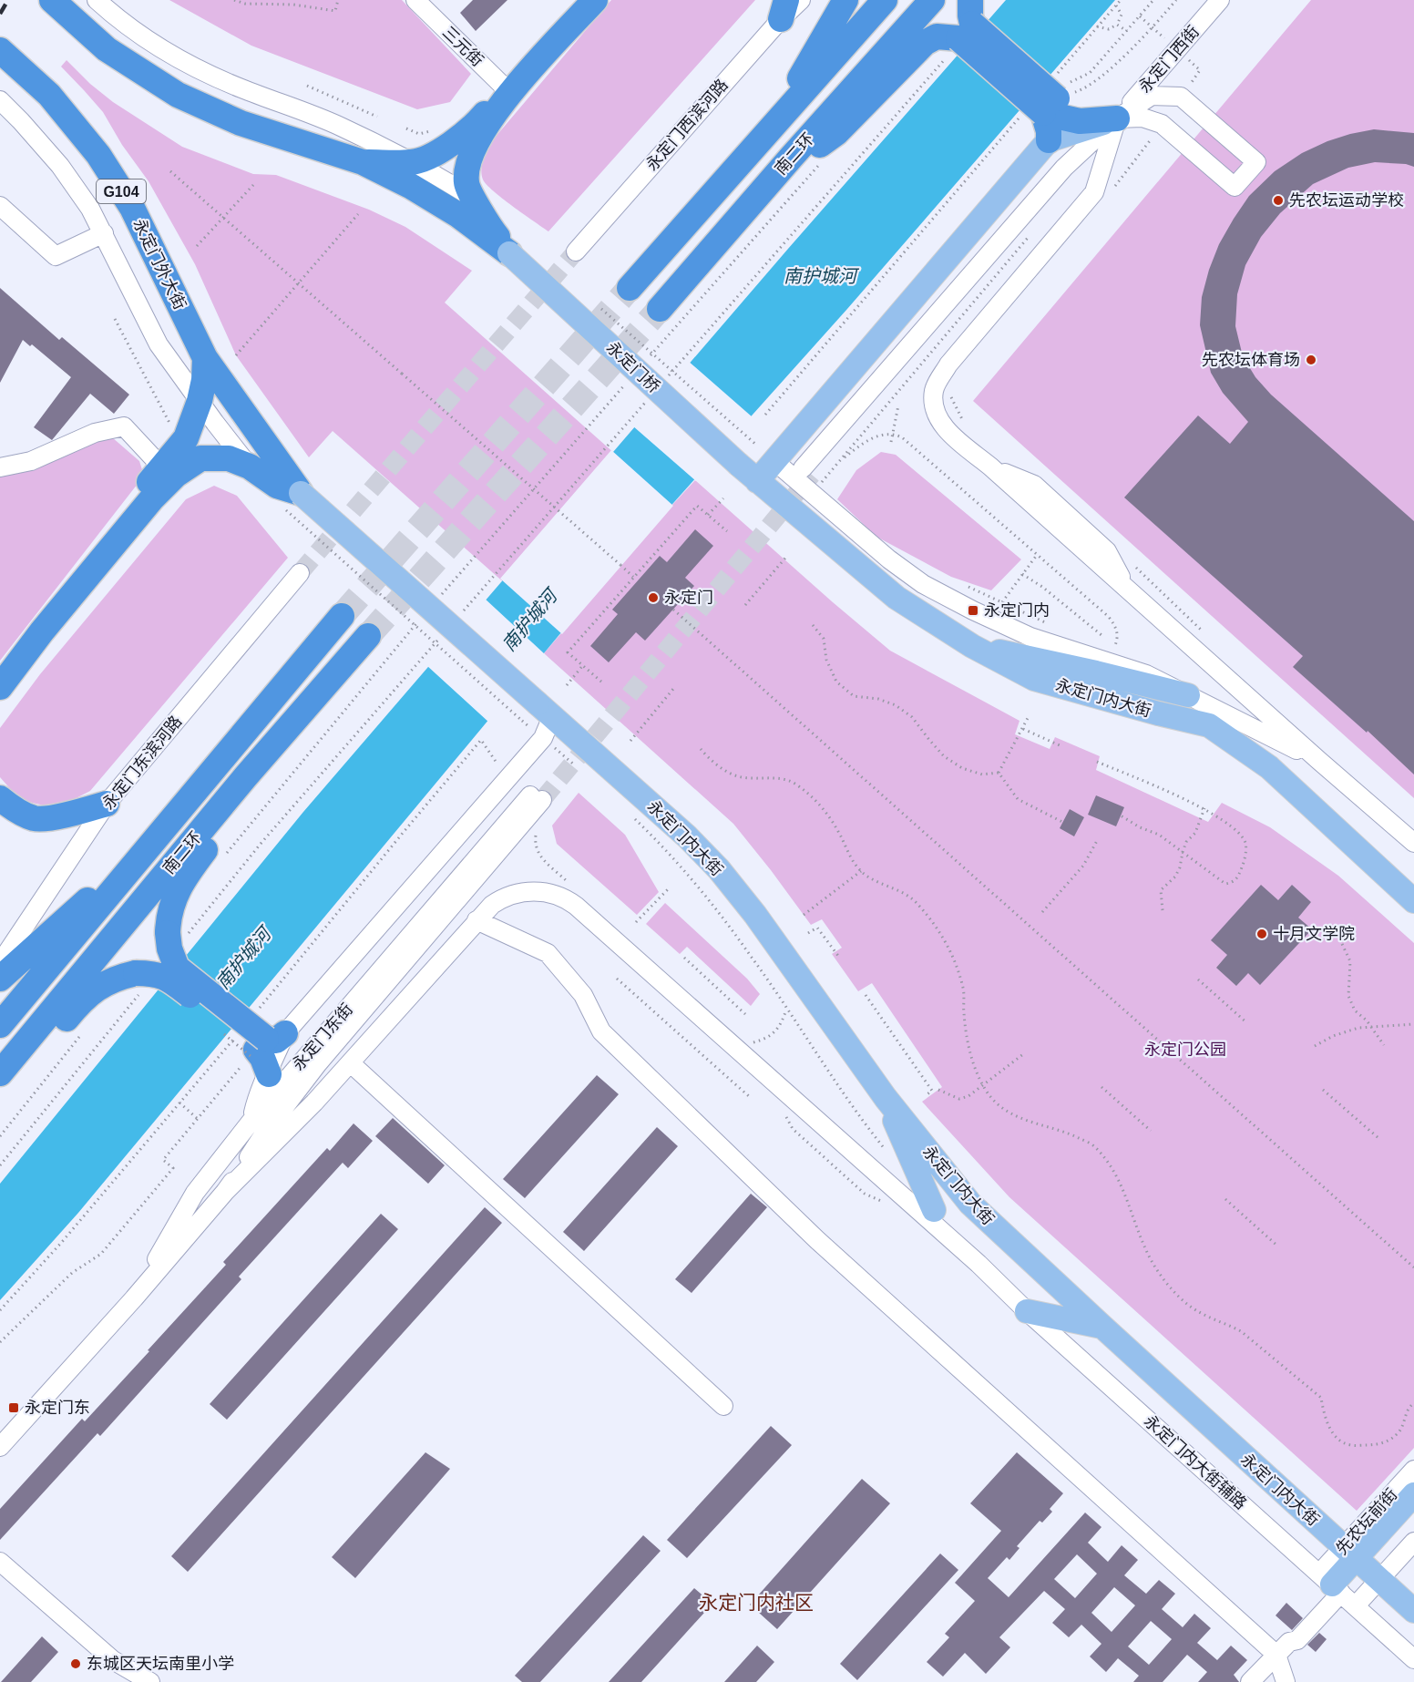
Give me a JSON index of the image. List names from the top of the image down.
{
  "streets": {
    "highway": ["南二环", "G104", "永定门外大街"],
    "main road": ["永定门桥", "永定门内大街", "先农坛前街"],
    "street": [
      "三元街",
      "永定门西街",
      "永定门西滨河路",
      "永定门东滨河路",
      "永定门东街",
      "永定门内大街辅路"
    ]
  },
  "crossings": [
    ["永定门桥", "永定门内大街"],
    ["永定门内大街", "先农坛前街"]
  ],
  "districts": ["永定门内社区"],
  "water": ["南护城河"],
  "parks": ["永定门公园"],
  "places": {
    "other": [
      "先农坛运动学校",
      "先农坛体育场",
      "永定门",
      "十月文学院",
      "东城区天坛南里小学"
    ],
    "transit": ["永定门内", "永定门东"]
  }
}
